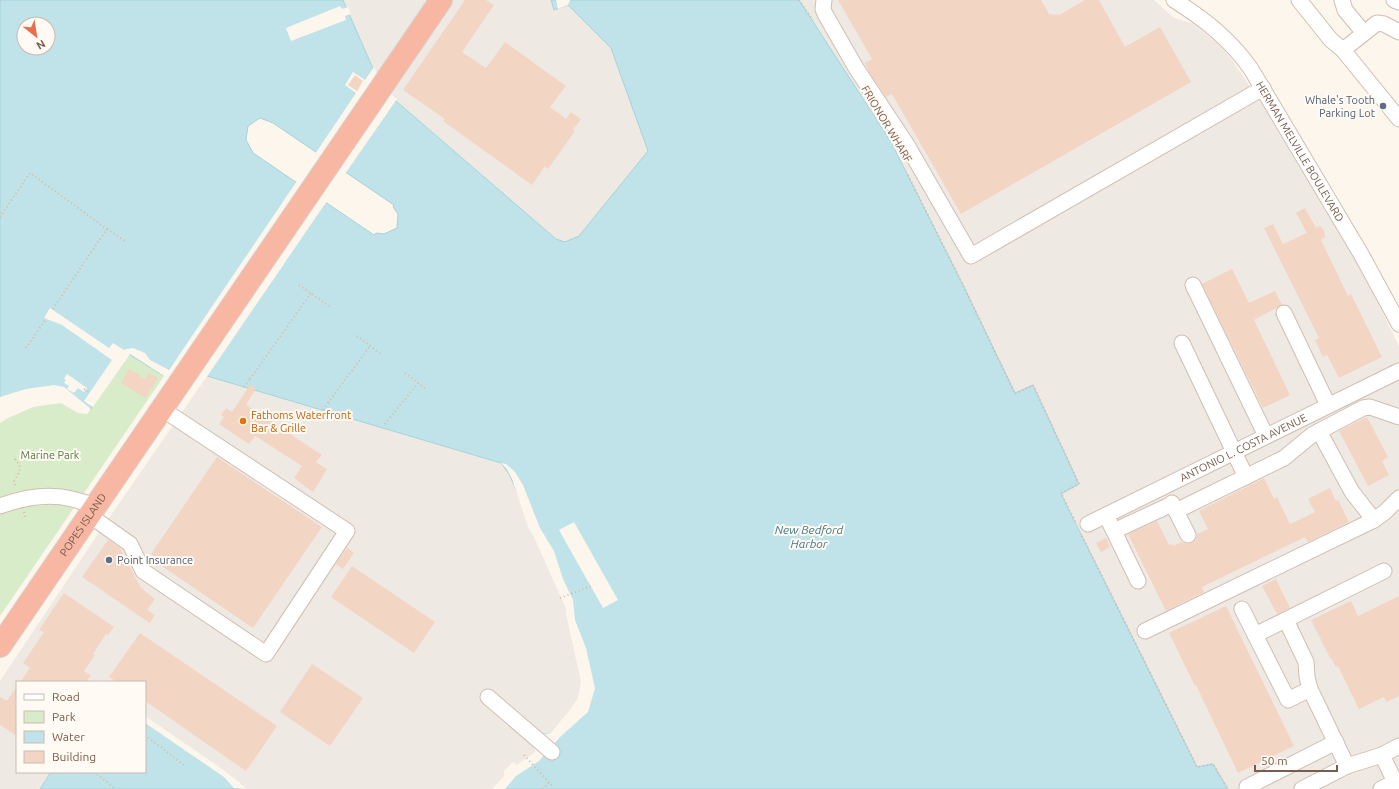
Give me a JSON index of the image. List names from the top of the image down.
{
  "streets": {
    "highway": ["POPES ISLAND"],
    "street": ["HERMAN MELVILLE BOULEVARD", "ANTONIO L. COSTA AVENUE"],
    "path": ["FRIONOR WHARF"]
  },
  "water": ["New Bedford Harbor"],
  "parks": ["Marine Park"],
  "places": ["Whale's Tooth Parking Lot", "Fathoms Waterfront Bar & Grille", "Point Insurance"],
  "legend": [
    "Road",
    "Park",
    "Water",
    "Building"
  ],
  "scale_bar": "50 m",
  "north": "bottom right"
}
